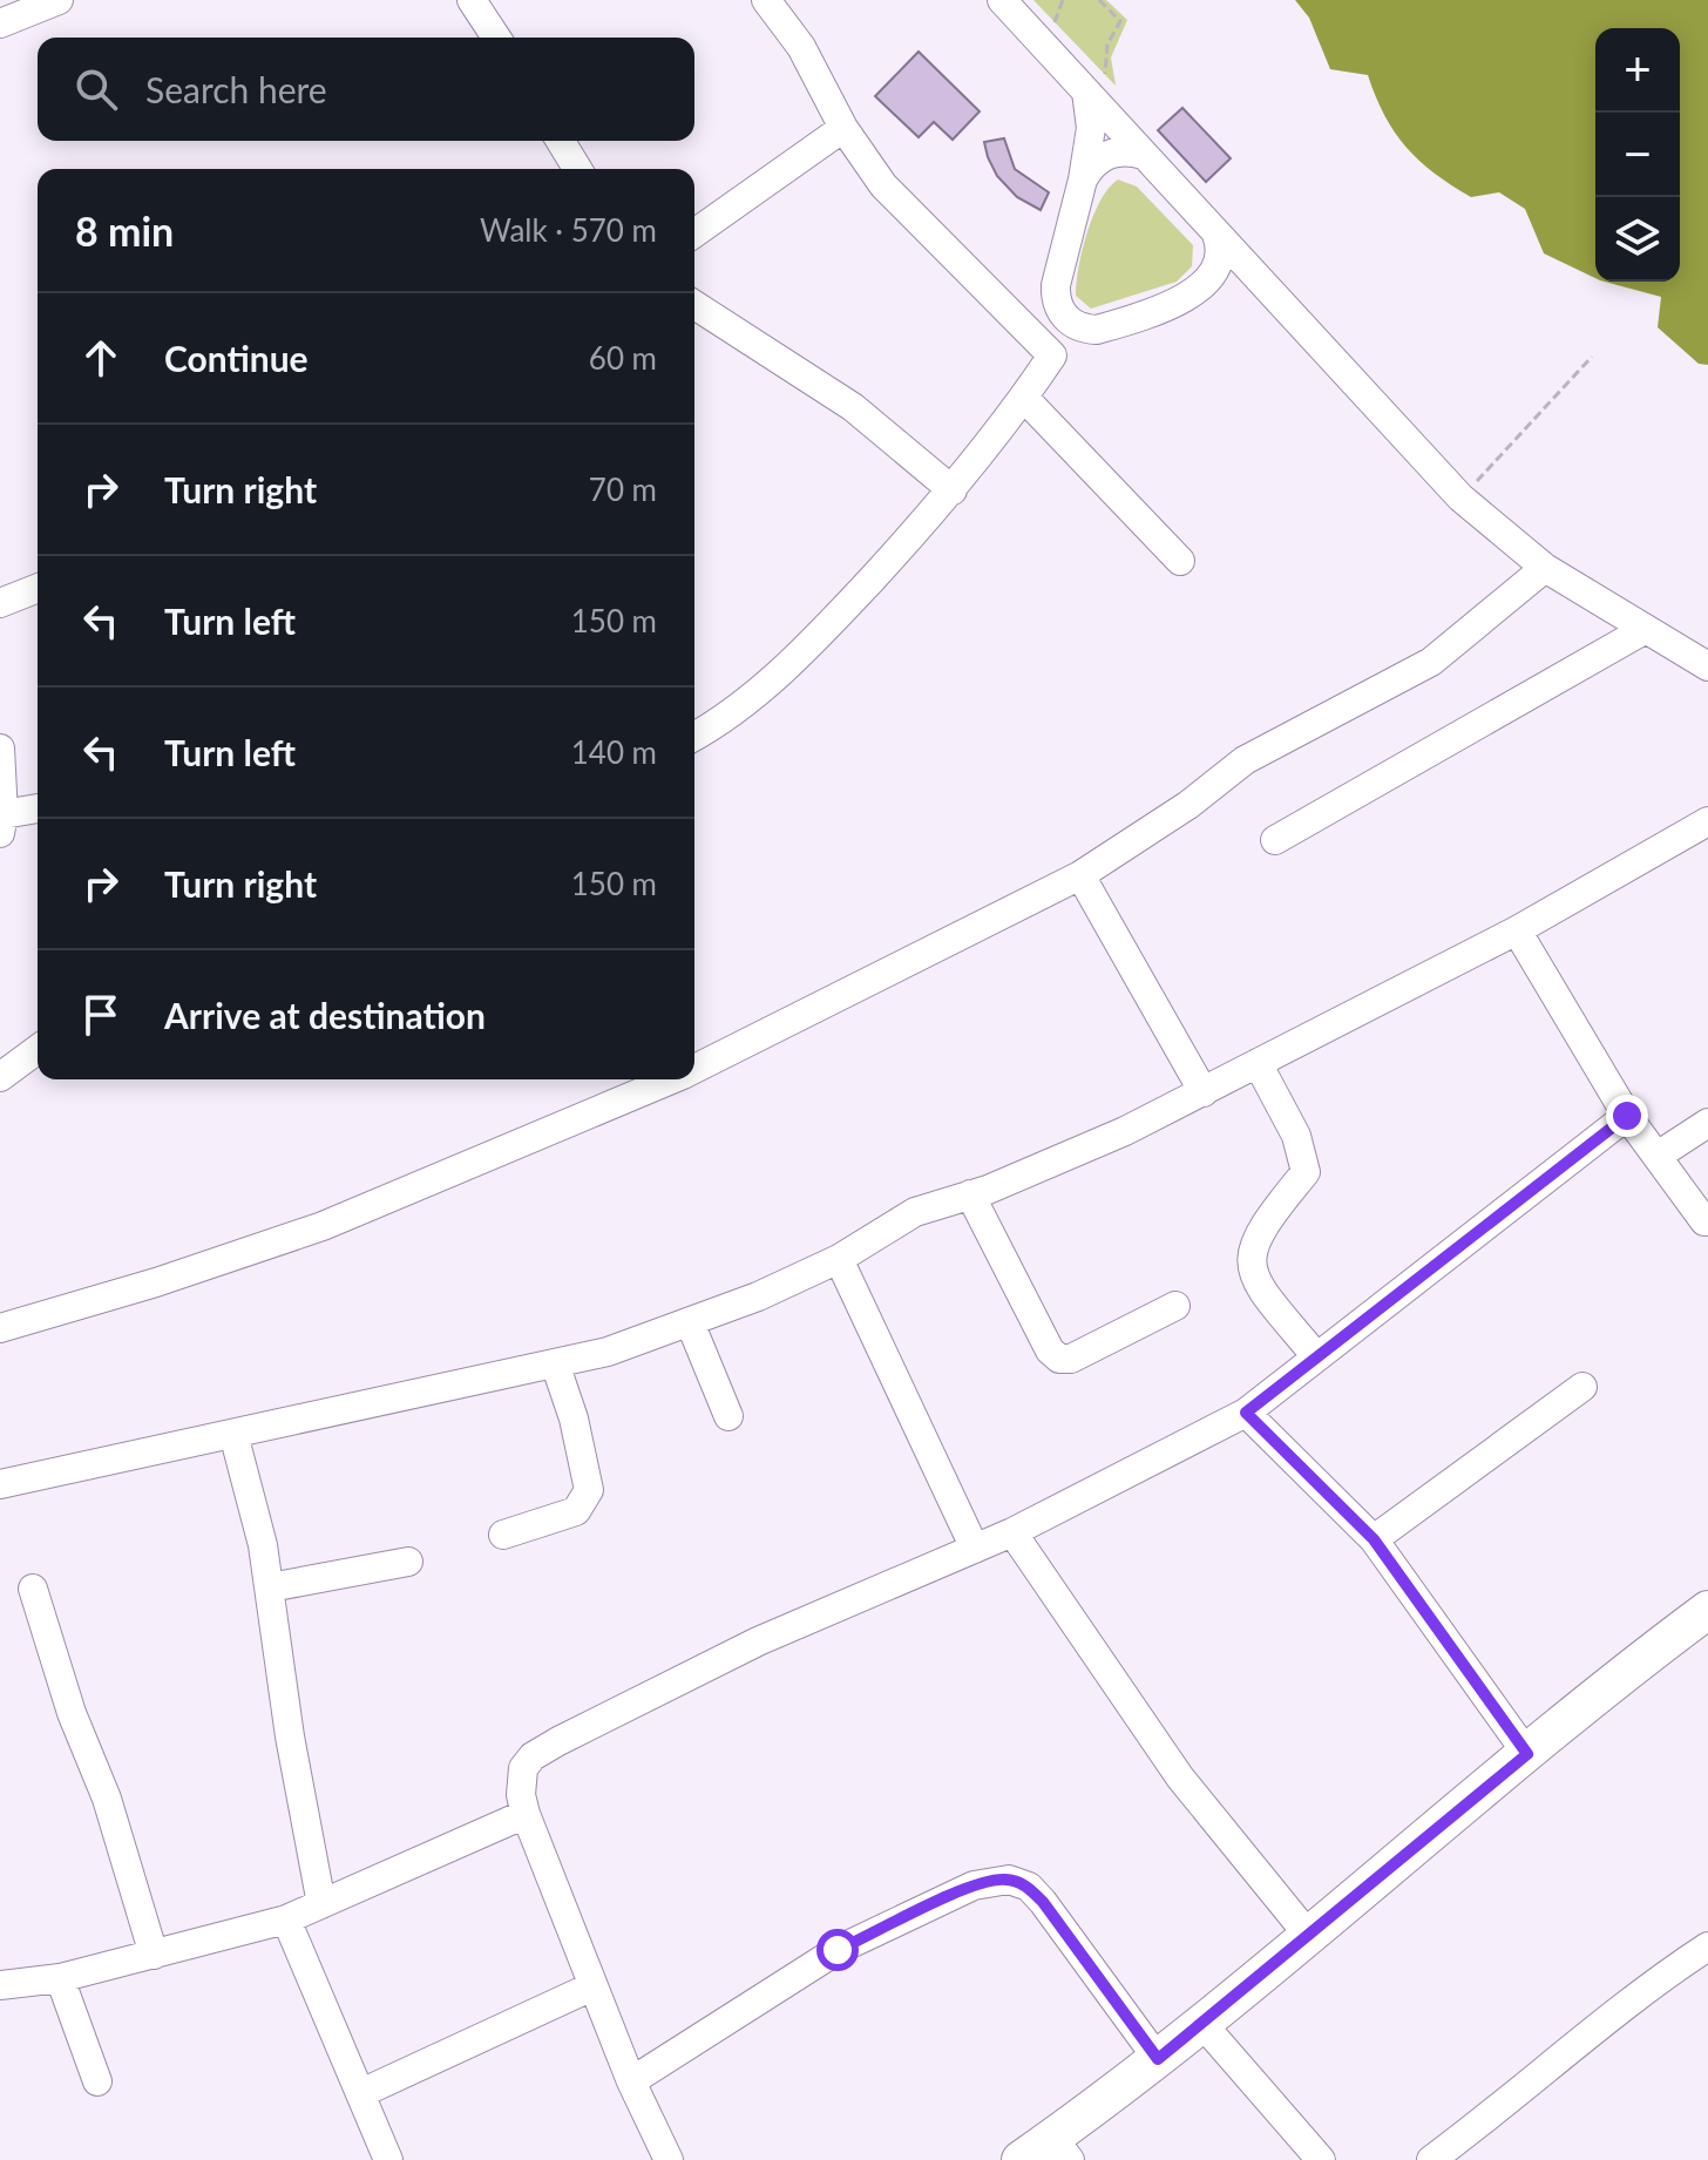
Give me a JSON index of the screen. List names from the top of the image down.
{
  "page": {
    "map_buttons": ["+", "−"],
    "search": "Search here",
    "heading": ["8 min", "Walk · 570 m"],
    "list": [
      ["Continue", "60 m"],
      ["Turn right", "70 m"],
      ["Turn left", "150 m"],
      ["Turn left", "140 m"],
      ["Turn right", "150 m"],
      "Arrive at destination"
    ]
  }
}
